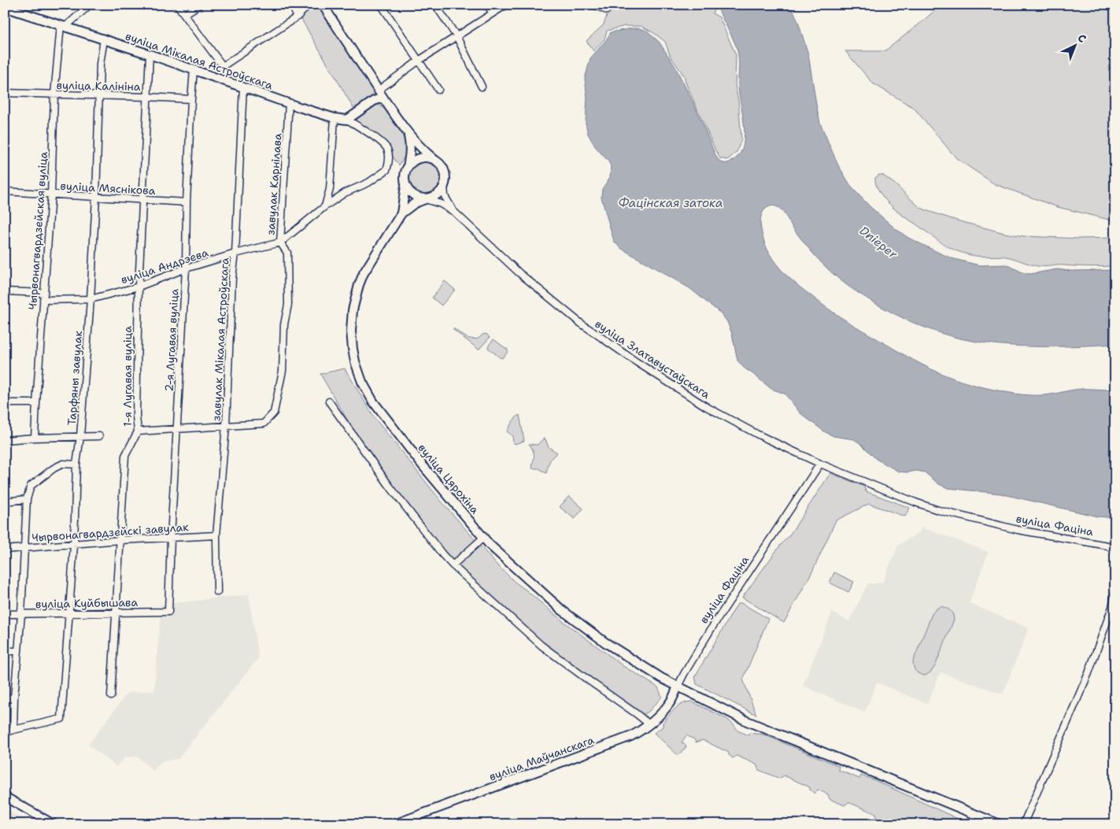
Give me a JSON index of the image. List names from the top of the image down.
{
  "streets": {
    "main road": ["вуліца Мікалая Астроўскага", "вуліца Цярохіна", "вуліца Маўчанскага"],
    "street": [
      "вуліца Калініна",
      "завулак Карнілава",
      "вуліца Мяснікова",
      "Чырвонагвардзейская вуліца",
      "вуліца Андрэева",
      "завулак Мікалая Астроўскага",
      "2-я Лугавая вуліца",
      "вуліца Златавустаўскага",
      "1-я Лугавая вуліца",
      "Тарфяны завулак",
      "вуліца Фаціна",
      "Чырвонагвардзейскі завулак",
      "вуліца Куйбышава"
    ]
  },
  "crossings": [
    ["вуліца Мікалая Астроўскага", "завулак Карнілава"],
    ["вуліца Мікалая Астроўскага", "Чырвонагвардзейская вуліца"],
    ["вуліца Мікалая Астроўскага", "вуліца Андрэева"],
    ["вуліца Мікалая Астроўскага", "завулак Мікалая Астроўскага"],
    ["вуліца Мікалая Астроўскага", "2-я Лугавая вуліца"],
    ["вуліца Мікалая Астроўскага", "1-я Лугавая вуліца"],
    ["вуліца Мікалая Астроўскага", "Тарфяны завулак"],
    ["вуліца Калініна", "Чырвонагвардзейская вуліца"],
    ["вуліца Калініна", "2-я Лугавая вуліца"],
    ["вуліца Калініна", "1-я Лугавая вуліца"],
    ["вуліца Калініна", "Тарфяны завулак"],
    ["завулак Карнілава", "вуліца Андрэева"],
    ["завулак Карнілава", "завулак Мікалая Астроўскага"],
    ["вуліца Мяснікова", "Чырвонагвардзейская вуліца"],
    ["вуліца Мяснікова", "2-я Лугавая вуліца"],
    ["вуліца Мяснікова", "1-я Лугавая вуліца"],
    ["вуліца Мяснікова", "Тарфяны завулак"],
    ["Чырвонагвардзейская вуліца", "вуліца Андрэева"],
    ["вуліца Андрэева", "завулак Мікалая Астроўскага"],
    ["вуліца Андрэева", "2-я Лугавая вуліца"],
    ["вуліца Андрэева", "1-я Лугавая вуліца"],
    ["вуліца Андрэева", "Тарфяны завулак"],
    ["завулак Мікалая Астроўскага", "Чырвонагвардзейскі завулак"],
    ["2-я Лугавая вуліца", "Чырвонагвардзейскі завулак"],
    ["2-я Лугавая вуліца", "вуліца Куйбышава"],
    ["вуліца Златавустаўскага", "вуліца Фаціна"],
    ["1-я Лугавая вуліца", "Чырвонагвардзейскі завулак"],
    ["1-я Лугавая вуліца", "вуліца Куйбышава"],
    ["Тарфяны завулак", "Чырвонагвардзейскі завулак"],
    ["Тарфяны завулак", "вуліца Куйбышава"],
    ["вуліца Цярохіна", "вуліца Фаціна"],
    ["вуліца Цярохіна", "вуліца Маўчанскага"],
    ["вуліца Фаціна", "вуліца Маўчанскага"]
  ],
  "water": ["Фацінская затока", "Dnieper"],
  "north": "top right"
}
